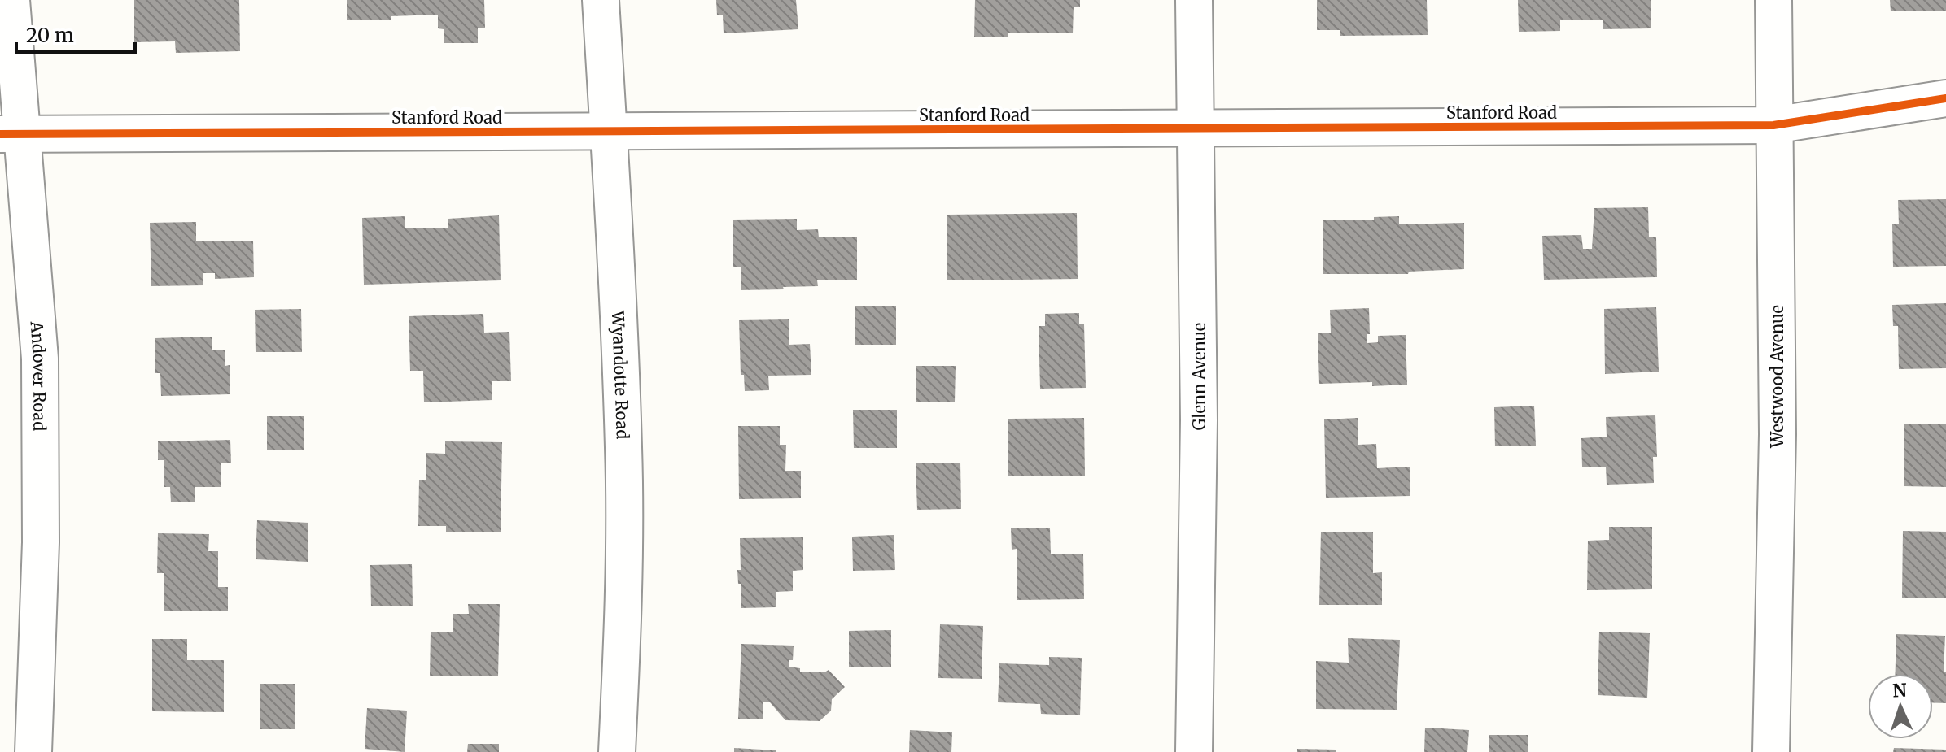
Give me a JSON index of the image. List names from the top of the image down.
{
  "streets": {
    "street": [
      "Stanford Road",
      "Andover Road",
      "Wyandotte Road",
      "Glenn Avenue",
      "Westwood Avenue"
    ]
  },
  "crossings": [
    ["Stanford Road", "Andover Road"],
    ["Stanford Road", "Wyandotte Road"],
    ["Stanford Road", "Glenn Avenue"],
    ["Stanford Road", "Westwood Avenue"]
  ],
  "scale_bar": "20 m",
  "north": "top"
}
